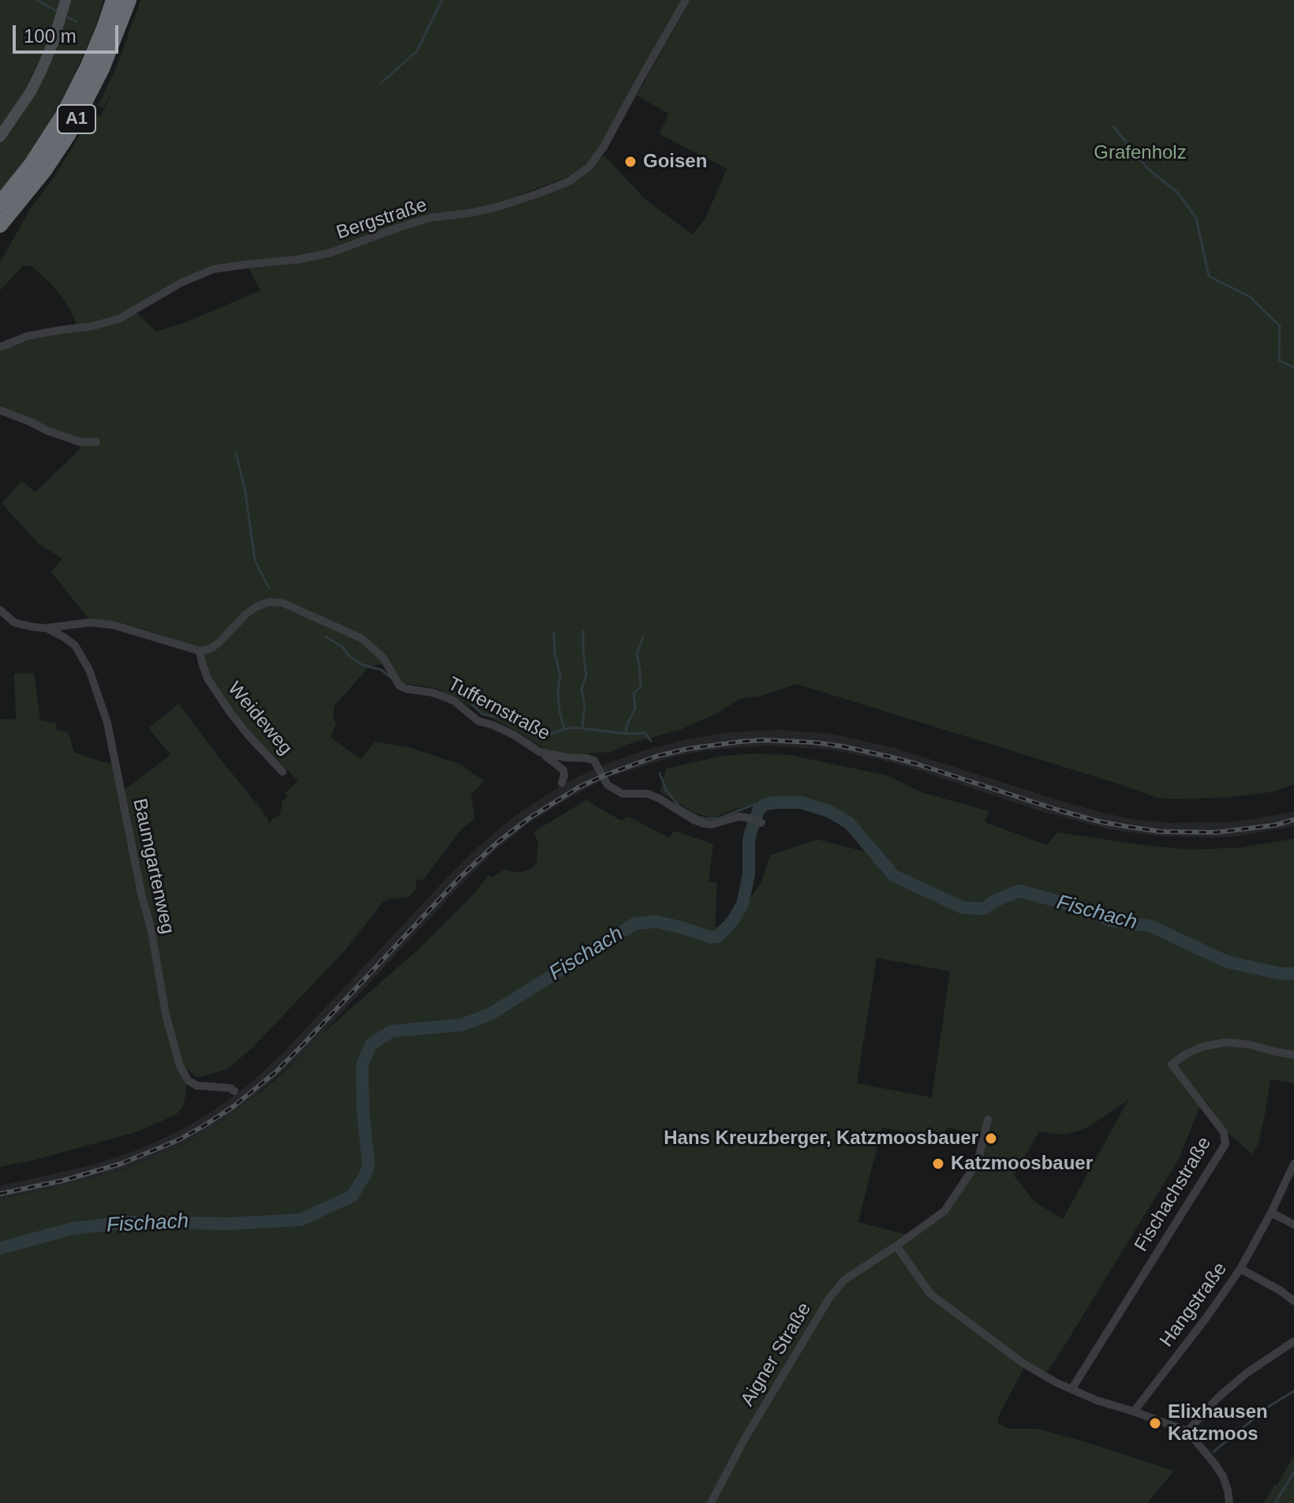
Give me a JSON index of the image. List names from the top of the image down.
{
  "streets": {
    "highway": ["A1"],
    "street": [
      "Bergstraße",
      "Tuffernstraße",
      "Weideweg",
      "Baumgartenweg",
      "Fischachstraße",
      "Hangstraße",
      "Aigner Straße"
    ]
  },
  "crossings": [
    ["Tuffernstraße", "Weideweg"]
  ],
  "water": ["Fischach"],
  "parks": ["Grafenholz"],
  "places": [
    "Goisen",
    "Hans Kreuzberger, Katzmoosbauer",
    "Katzmoosbauer",
    "Elixhausen Katzmoos"
  ],
  "scale_bar": "100 m"
}
